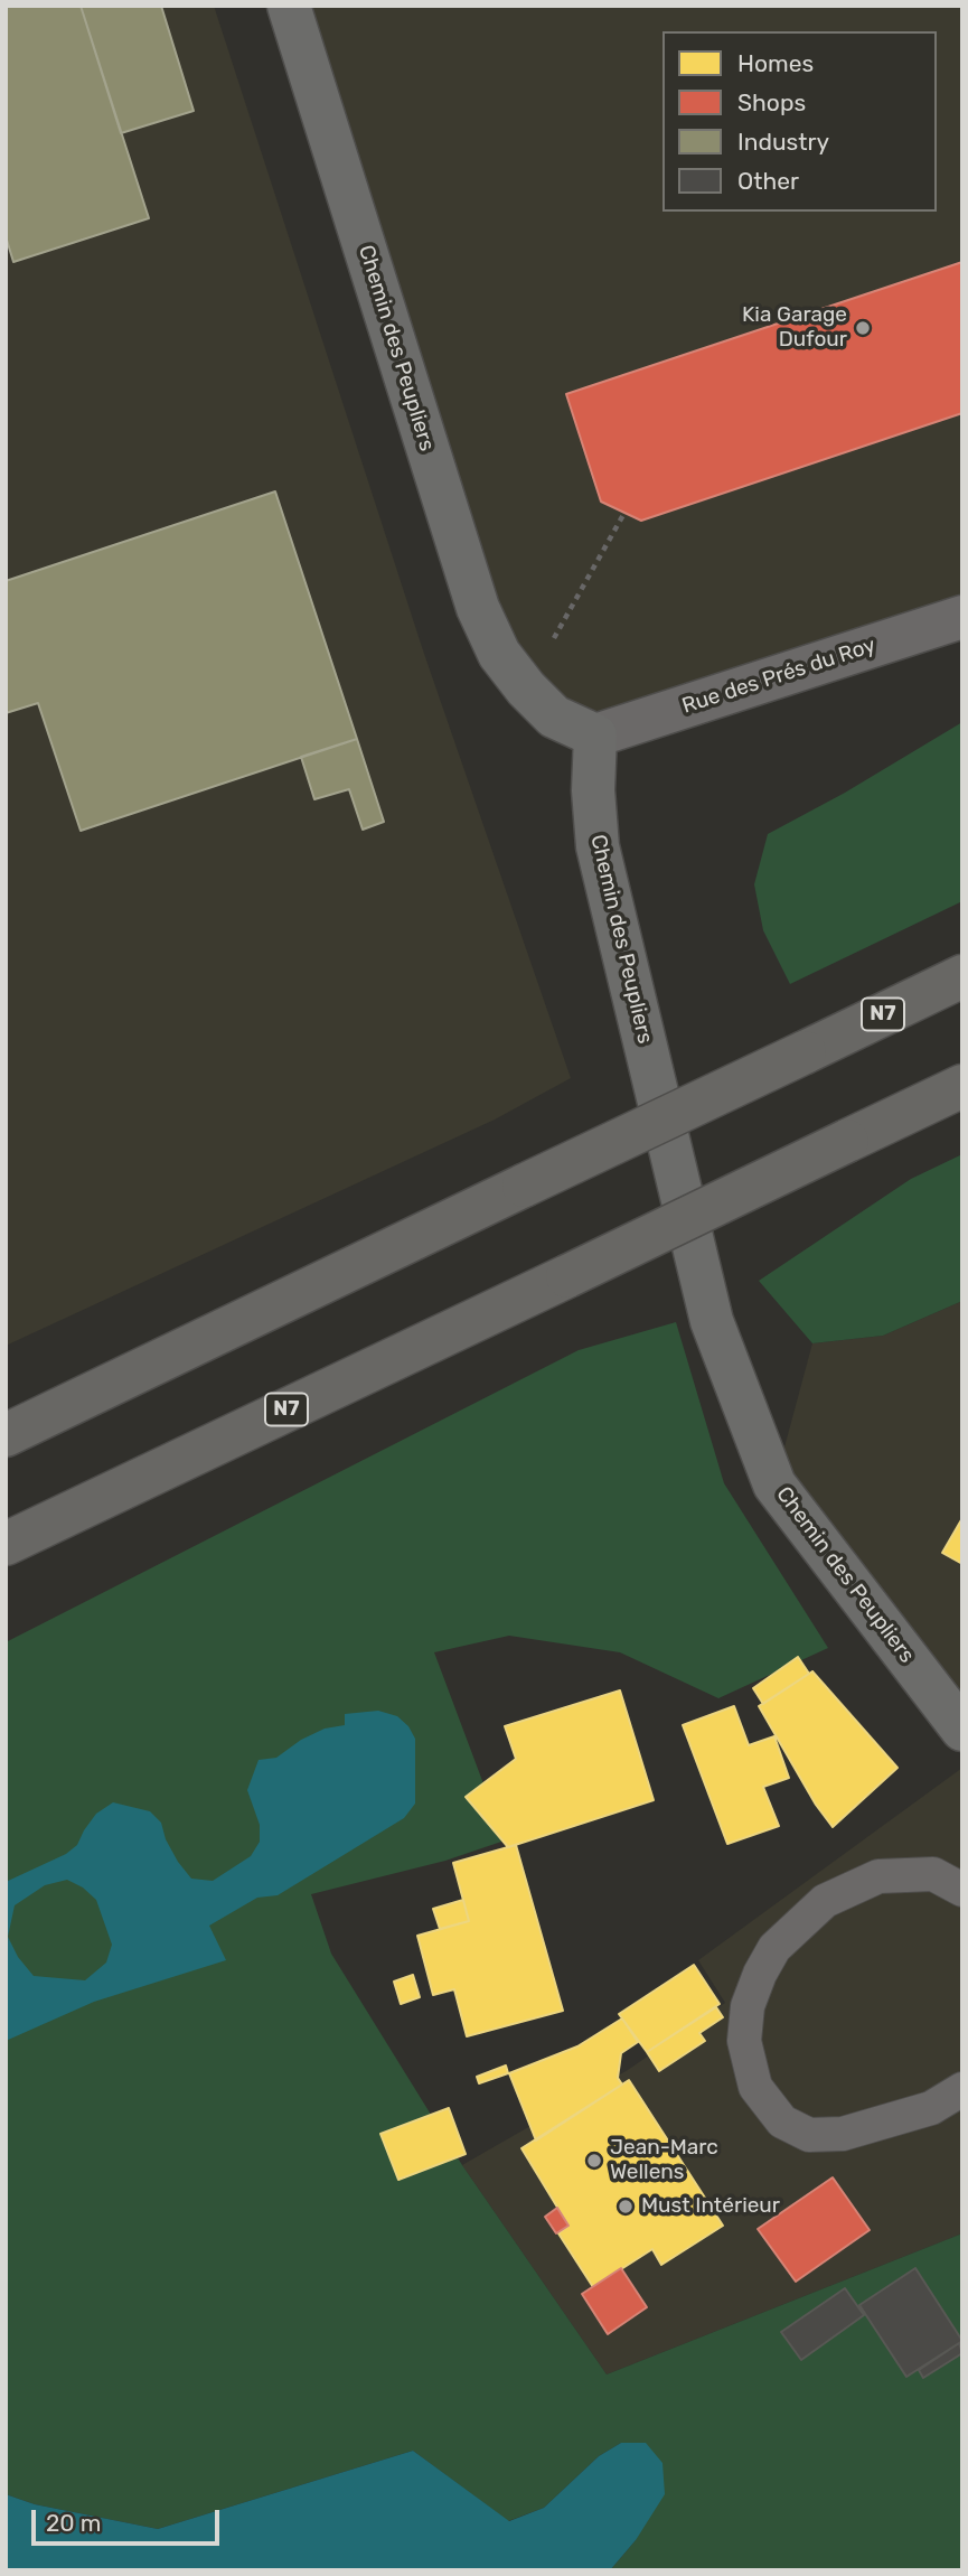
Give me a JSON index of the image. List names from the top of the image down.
{
  "streets": {
    "highway": ["N7"],
    "street": ["Chemin des Peupliers", "Rue des Prés du Roy"]
  },
  "crossings": [
    ["Chemin des Peupliers", "Rue des Prés du Roy"]
  ],
  "places": ["Kia Garage Dufour", "Jean-Marc Wellens", "Must Intérieur"],
  "legend": [
    "Homes",
    "Shops",
    "Industry",
    "Other"
  ],
  "scale_bar": "20 m"
}
